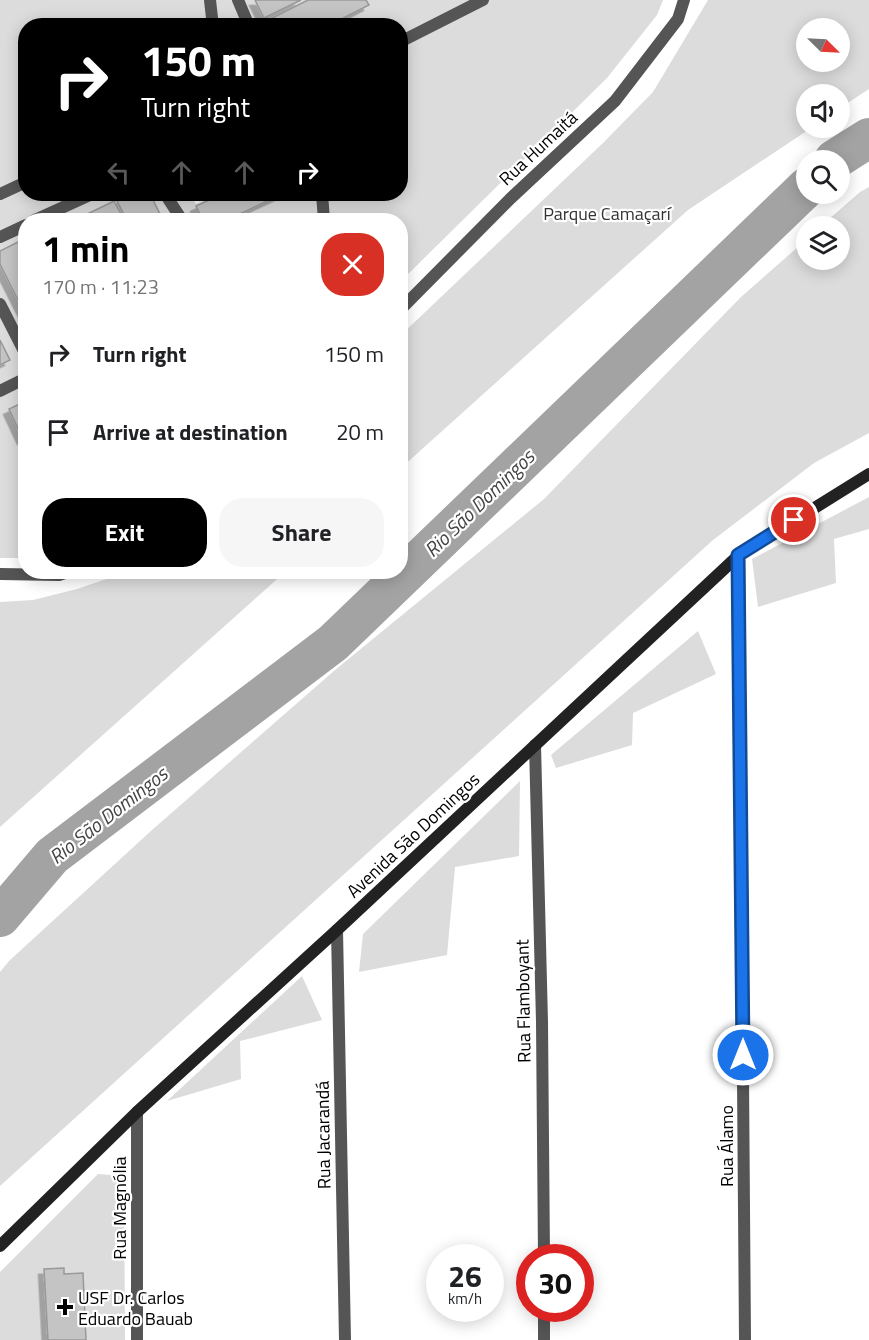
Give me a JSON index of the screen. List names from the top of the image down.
{
  "streets": {
    "street": [
      "Rua Humaitá",
      "Avenida São Domingos",
      "Rua Flamboyant",
      "Rua Jacarandá",
      "Rua Álamo",
      "Rua Magnólia"
    ]
  },
  "crossings": [
    ["Avenida São Domingos", "Rua Flamboyant"],
    ["Avenida São Domingos", "Rua Jacarandá"],
    ["Avenida São Domingos", "Rua Álamo"],
    ["Avenida São Domingos", "Rua Magnólia"]
  ],
  "water": ["Rio São Domingos"],
  "parks": ["Parque Camaçarí"],
  "places": {
    "health": ["USF Dr. Carlos Eduardo Bauab"]
  },
  "north": "bottom right",
  "page": {
    "turn": ["150 m", "Turn right"],
    "heading": ["1 min", "170 m · 11:23"],
    "list": [
      {
        "name": "Turn right",
        "value": "150 m"
      },
      {
        "name": "Arrive at destination",
        "value": "20 m"
      }
    ],
    "buttons": ["Exit", "Share"],
    "speed": "26 km/h",
    "limit": "30"
  }
}
